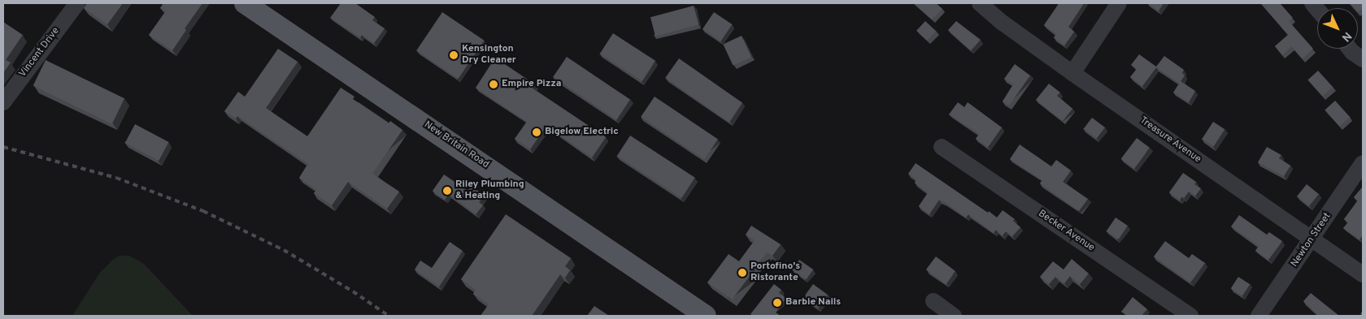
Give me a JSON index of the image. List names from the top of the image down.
{
  "streets": {
    "main road": ["New Britain Road"],
    "street": [
      "Vincent Drive",
      "Treasure Avenue",
      "Becker Avenue",
      "Newton Street"
    ]
  },
  "crossings": [
    ["Treasure Avenue", "Newton Street"]
  ],
  "places": [
    "Kensington Dry Cleaner",
    "Empire Pizza",
    "Bigelow Electric",
    "Riley Plumbing & Heating",
    "Portofino's Ristorante",
    "Barbie Nails"
  ],
  "north": "bottom right"
}
